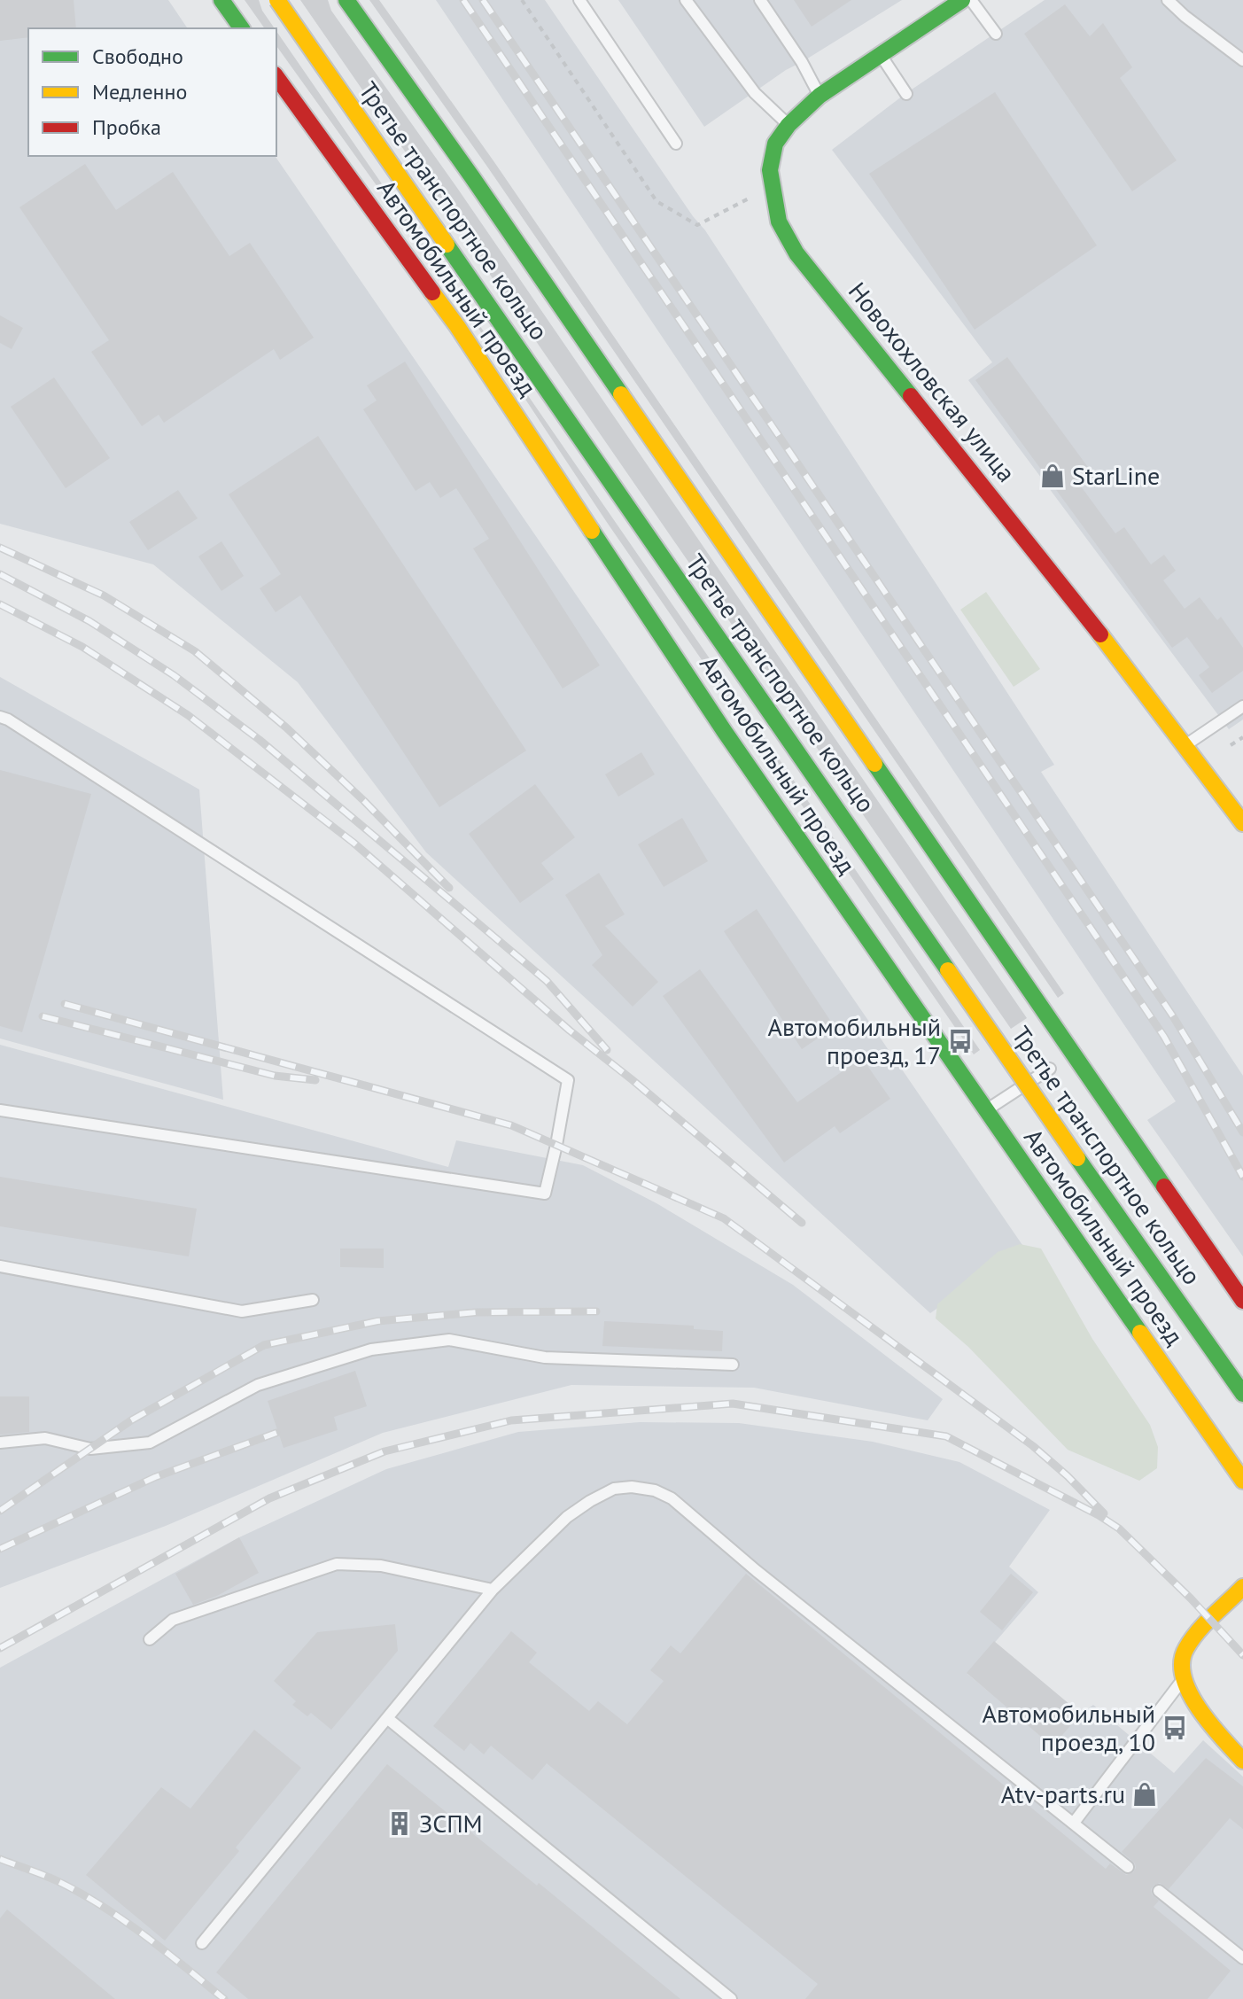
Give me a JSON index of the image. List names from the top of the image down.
{
  "streets": {
    "main road": ["Третье транспортное кольцо", "Автомобильный проезд", "Новохохловская улица"]
  },
  "places": {
    "shop": ["StarLine", "Atv-parts.ru"],
    "bus stop": ["Автомобильный проезд, 17", "Автомобильный проезд, 10"],
    "building": ["ЗСПМ"]
  },
  "legend": ["Свободно", "Медленно", "Пробка"]
}
